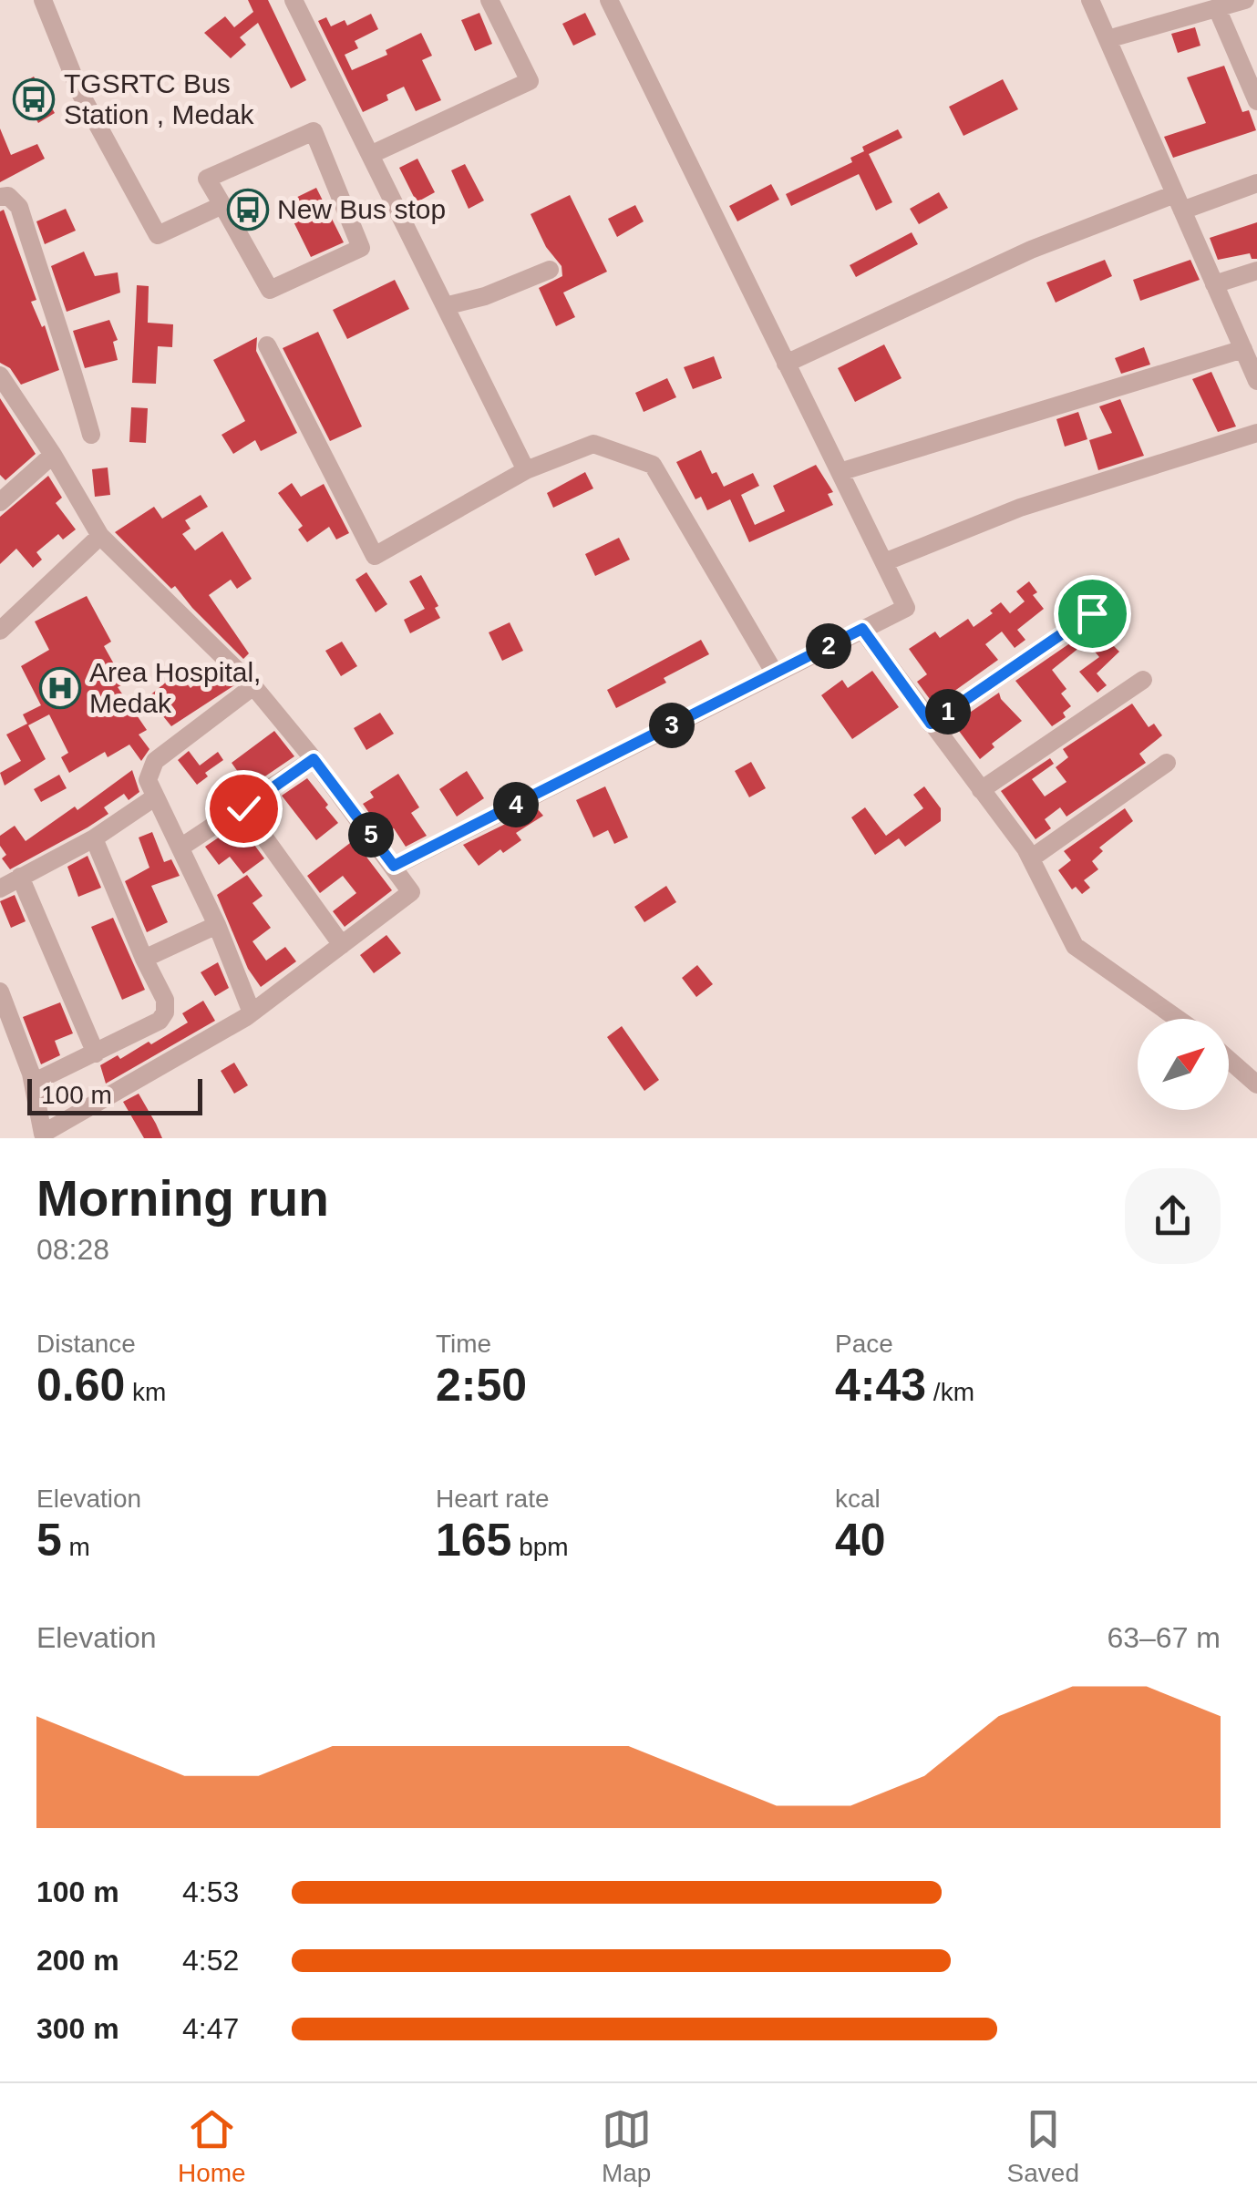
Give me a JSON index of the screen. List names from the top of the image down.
{
  "places": {
    "bus stop": ["TGSRTC Bus Station , Medak", "New Bus stop"],
    "hospital": ["Area Hospital, Medak"]
  },
  "scale_bar": "100 m",
  "north": "top right",
  "page": {
    "pins": [
      "2",
      "1",
      "3",
      "4",
      "5"
    ],
    "scale": "100 m",
    "heading": ["Morning run", "08:28"],
    "stats": [
      ["Distance", "0.60 km"],
      ["Time", "2:50"],
      ["Pace", "4:43 /km"],
      ["Elevation", "5 m"],
      ["Heart rate", "165 bpm"],
      ["kcal", "40"]
    ],
    "chart": ["Elevation", "63–67 m"],
    "list": [
      {
        "name": "100 m",
        "note": "4:53"
      },
      {
        "name": "200 m",
        "note": "4:52"
      },
      {
        "name": "300 m",
        "note": "4:47"
      }
    ],
    "tabs": ["Home", "Map", "Saved"]
  }
}
